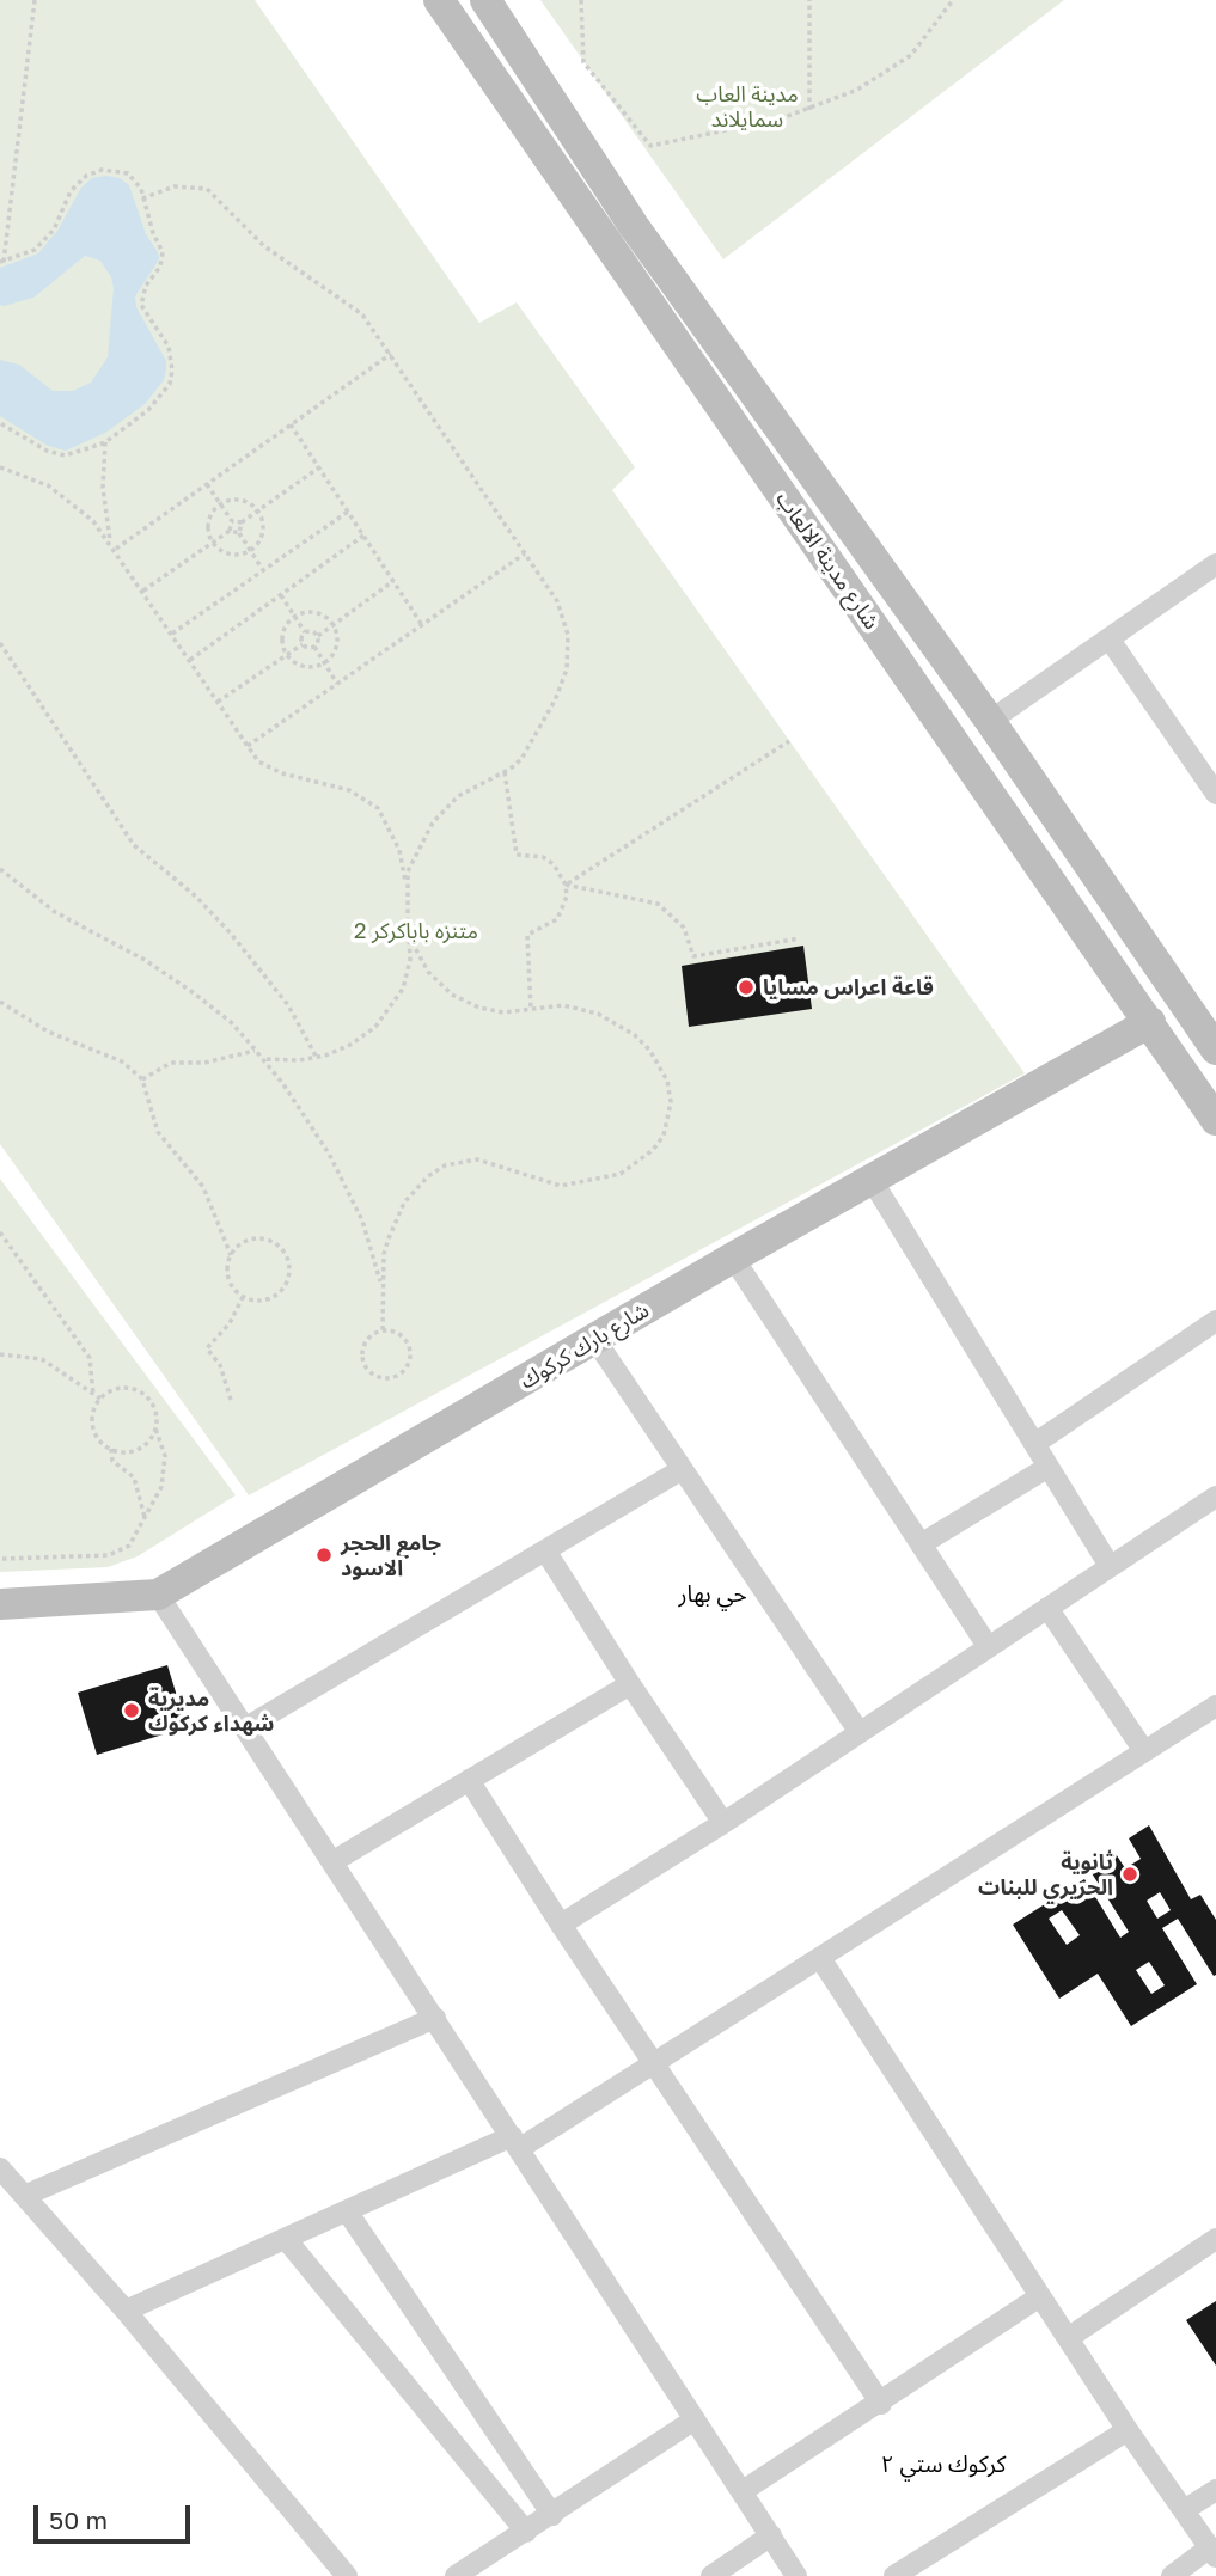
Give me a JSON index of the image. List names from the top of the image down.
{
  "streets": {
    "main road": ["شارع مدينة الالعاب", "شارع بارك كركوك"]
  },
  "crossings": [
    ["شارع مدينة الالعاب", "شارع بارك كركوك"]
  ],
  "districts": ["حي بهار", "كركوك ستي ٢"],
  "parks": ["مدينة العاب سمايلاند", "متنزه باباكركر 2"],
  "places": [
    "قاعة اعراس مسايا",
    "جامع الحجر الاسود",
    "مديرية شهداء كركوك",
    "ثانوية الحريري للبنات"
  ],
  "scale_bar": "50 m"
}
